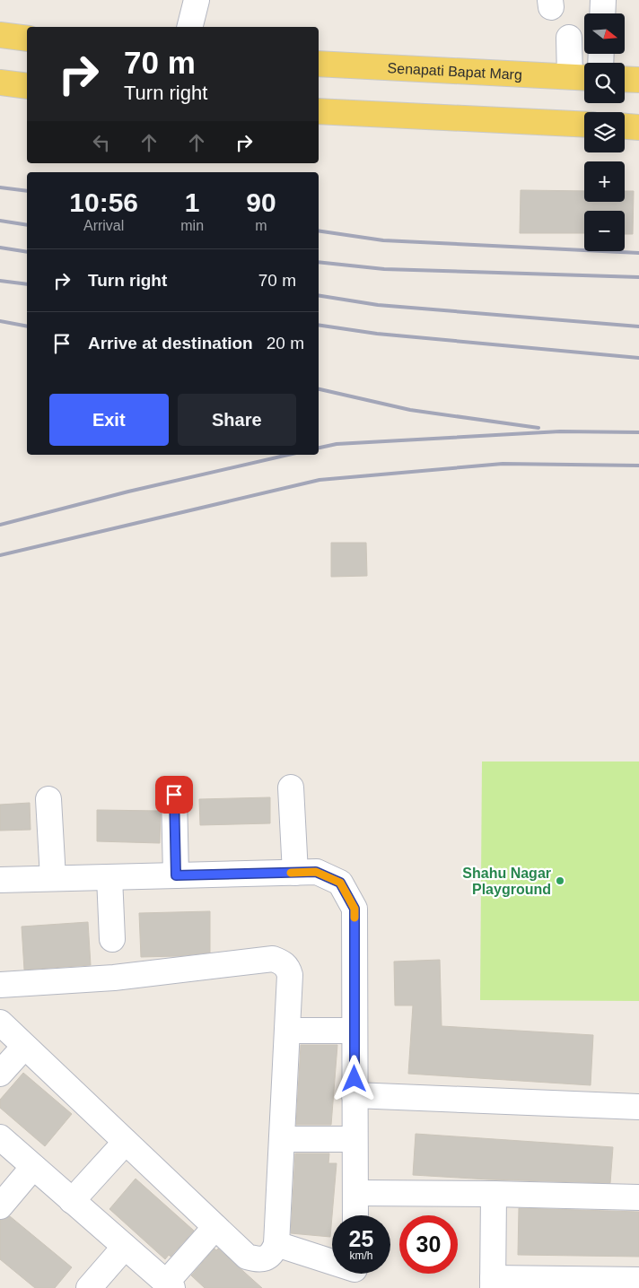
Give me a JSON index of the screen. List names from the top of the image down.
{
  "streets": {
    "main road": ["Senapati Bapat Marg"]
  },
  "places": ["Shahu Nagar Playground"],
  "north": "right",
  "page": {
    "map_buttons": ["+", "−"],
    "turn": ["70 m", "Turn right"],
    "eta": [
      "10:56",
      "Arrival",
      "1",
      "min",
      "90",
      "m"
    ],
    "list": [
      {
        "name": "Turn right",
        "value": "70 m"
      },
      {
        "name": "Arrive at destination",
        "value": "20 m"
      }
    ],
    "buttons": ["Exit", "Share"],
    "speed": "25 km/h",
    "limit": "30"
  }
}
